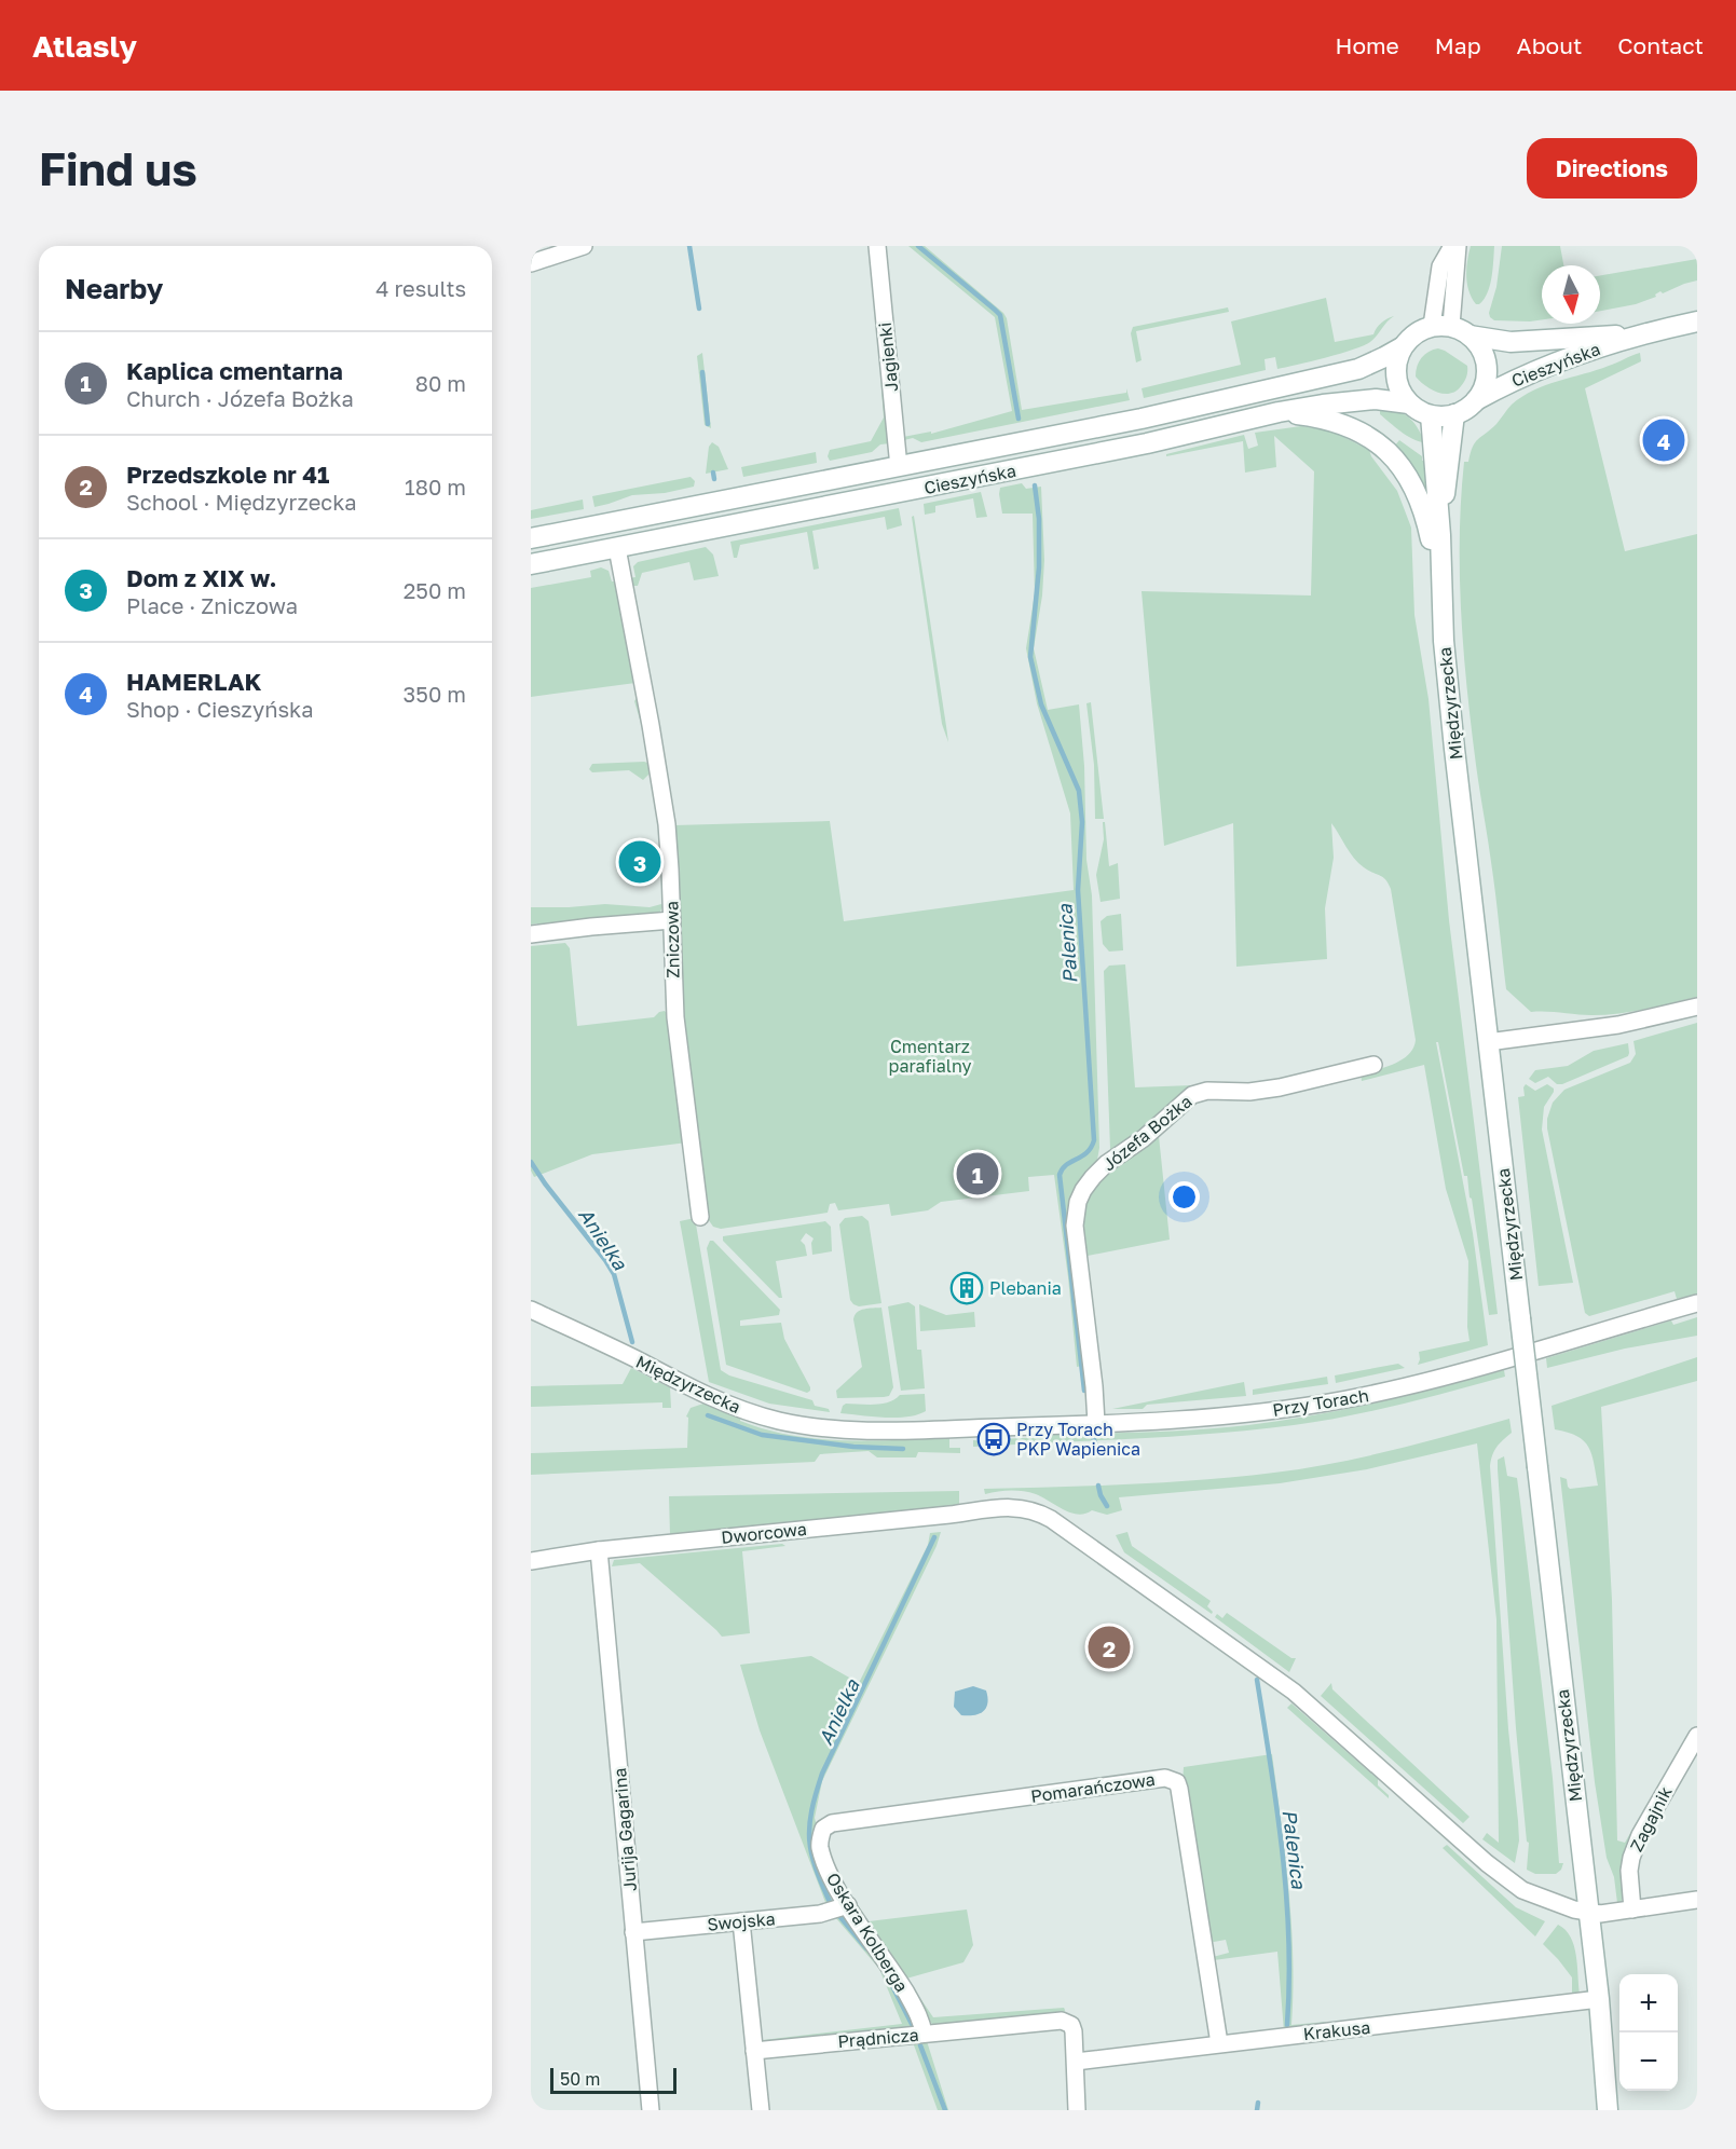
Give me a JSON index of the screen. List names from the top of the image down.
{
  "streets": {
    "main road": ["Cieszyńska", "Międzyrzecka"],
    "street": [
      "Jagienki",
      "Zniczowa",
      "Józefa Bożka",
      "Przy Torach",
      "Dworcowa",
      "Pomarańczowa",
      "Zagajnik",
      "Jurija Gagarina",
      "Swojska",
      "Oskara Kolberga",
      "Krakusa",
      "Prądnicza"
    ]
  },
  "crossings": [
    ["Jagienki", "Cieszyńska"],
    ["Cieszyńska", "Międzyrzecka"],
    ["Cieszyńska", "Zniczowa"],
    ["Międzyrzecka", "Przy Torach"],
    ["Międzyrzecka", "Dworcowa"],
    ["Międzyrzecka", "Krakusa"],
    ["Józefa Bożka", "Przy Torach"],
    ["Dworcowa", "Jurija Gagarina"],
    ["Pomarańczowa", "Oskara Kolberga"],
    ["Pomarańczowa", "Krakusa"],
    ["Jurija Gagarina", "Swojska"],
    ["Swojska", "Oskara Kolberga"],
    ["Oskara Kolberga", "Prądnicza"],
    ["Krakusa", "Prądnicza"]
  ],
  "water": ["Palenica", "Anielka"],
  "parks": ["Cmentarz parafialny"],
  "places": {
    "building": ["Plebania"],
    "bus stop": ["Przy Torach PKP Wapienica"]
  },
  "scale_bar": "50 m",
  "north": "bottom",
  "page": {
    "header": "Atlasly",
    "nav": [
      "Home",
      "Map",
      "About",
      "Contact"
    ],
    "buttons": "Directions",
    "title": "Find us",
    "heading": ["Nearby", "4 results"],
    "list": [
      {
        "mark": "1",
        "name": "Kaplica cmentarna",
        "note": "Church · Józefa Bożka",
        "value": "80 m"
      },
      {
        "mark": "2",
        "name": "Przedszkole nr 41",
        "note": "School · Międzyrzecka",
        "value": "180 m"
      },
      {
        "mark": "3",
        "name": "Dom z XIX w.",
        "note": "Place · Zniczowa",
        "value": "250 m"
      },
      {
        "mark": "4",
        "name": "HAMERLAK",
        "note": "Shop · Cieszyńska",
        "value": "350 m"
      }
    ],
    "pins": [
      "4",
      "3",
      "1",
      "2"
    ],
    "map_buttons": ["+", "−"],
    "scale": "50 m"
  }
}
